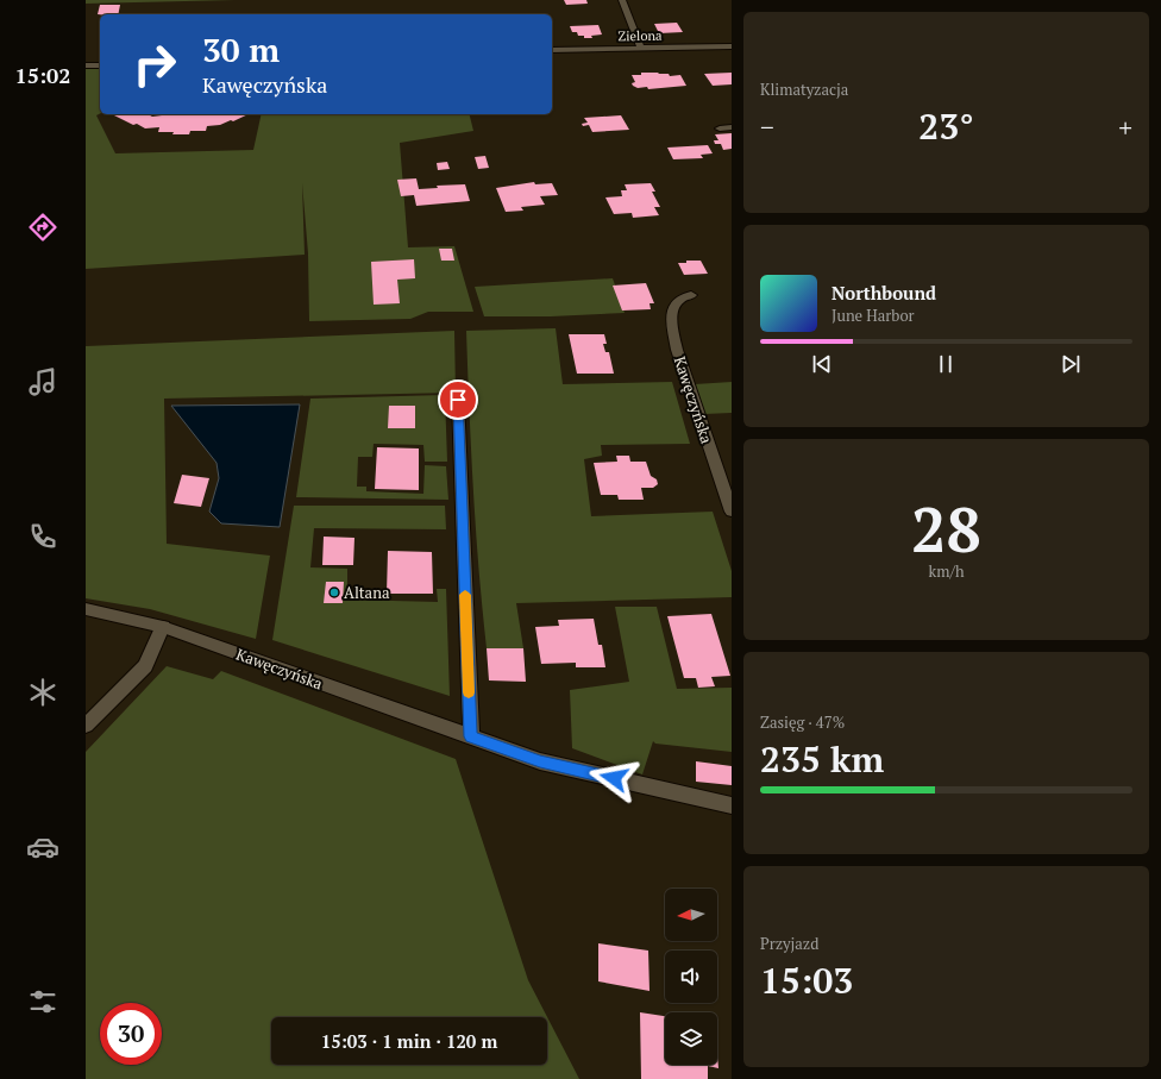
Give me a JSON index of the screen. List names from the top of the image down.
{
  "streets": {
    "street": ["Zielona", "Kawęczyńska"]
  },
  "places": ["Altana"],
  "north": "left",
  "page": {
    "tabs": "15:02",
    "tile": [
      "Klimatyzacja",
      ["28", "km/h"],
      ["Zasięg · 47%", "235 km"],
      ["Przyjazd", "15:03"]
    ],
    "turn": ["30 m", "Kawęczyńska"],
    "heat": ["−", "23°", "+"],
    "song": ["Northbound", "June Harbor"],
    "limit": "30",
    "trip": "15:03 · 1 min · 120 m"
  }
}
